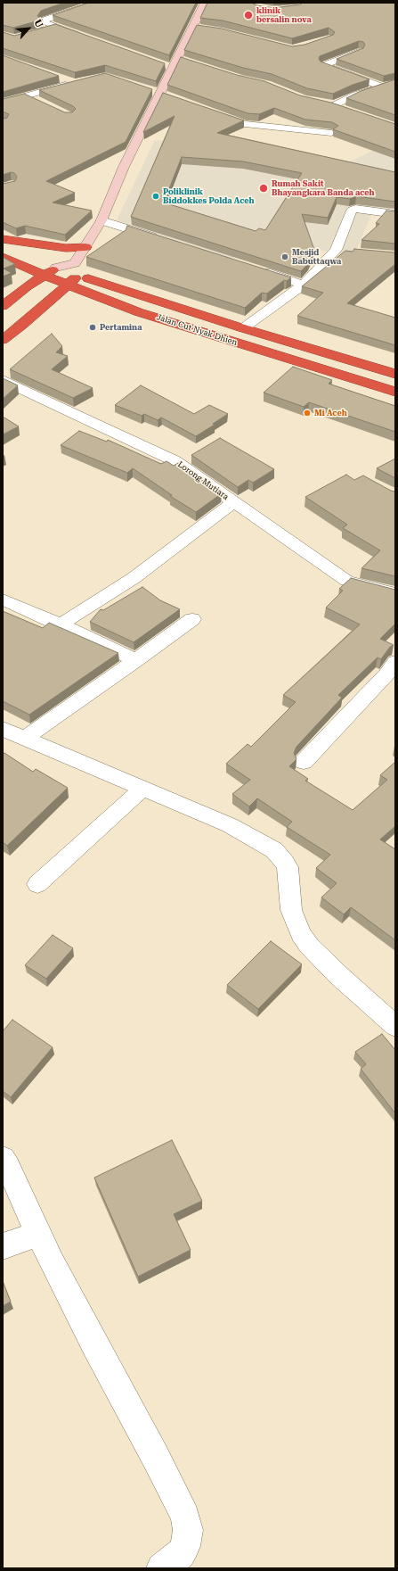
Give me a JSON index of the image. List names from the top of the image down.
{
  "streets": {
    "highway": ["Jalan Cut Nyak Dhien"],
    "street": ["Lorong Mutiara"]
  },
  "places": [
    "klinik bersalin nova",
    "Rumah Sakit Bhayangkara Banda aceh",
    "Poliklinik Biddokkes Polda Aceh",
    "Mesjid Babuttaqwa",
    "Pertamina",
    "Mi Aceh"
  ],
  "north": "top right"
}
